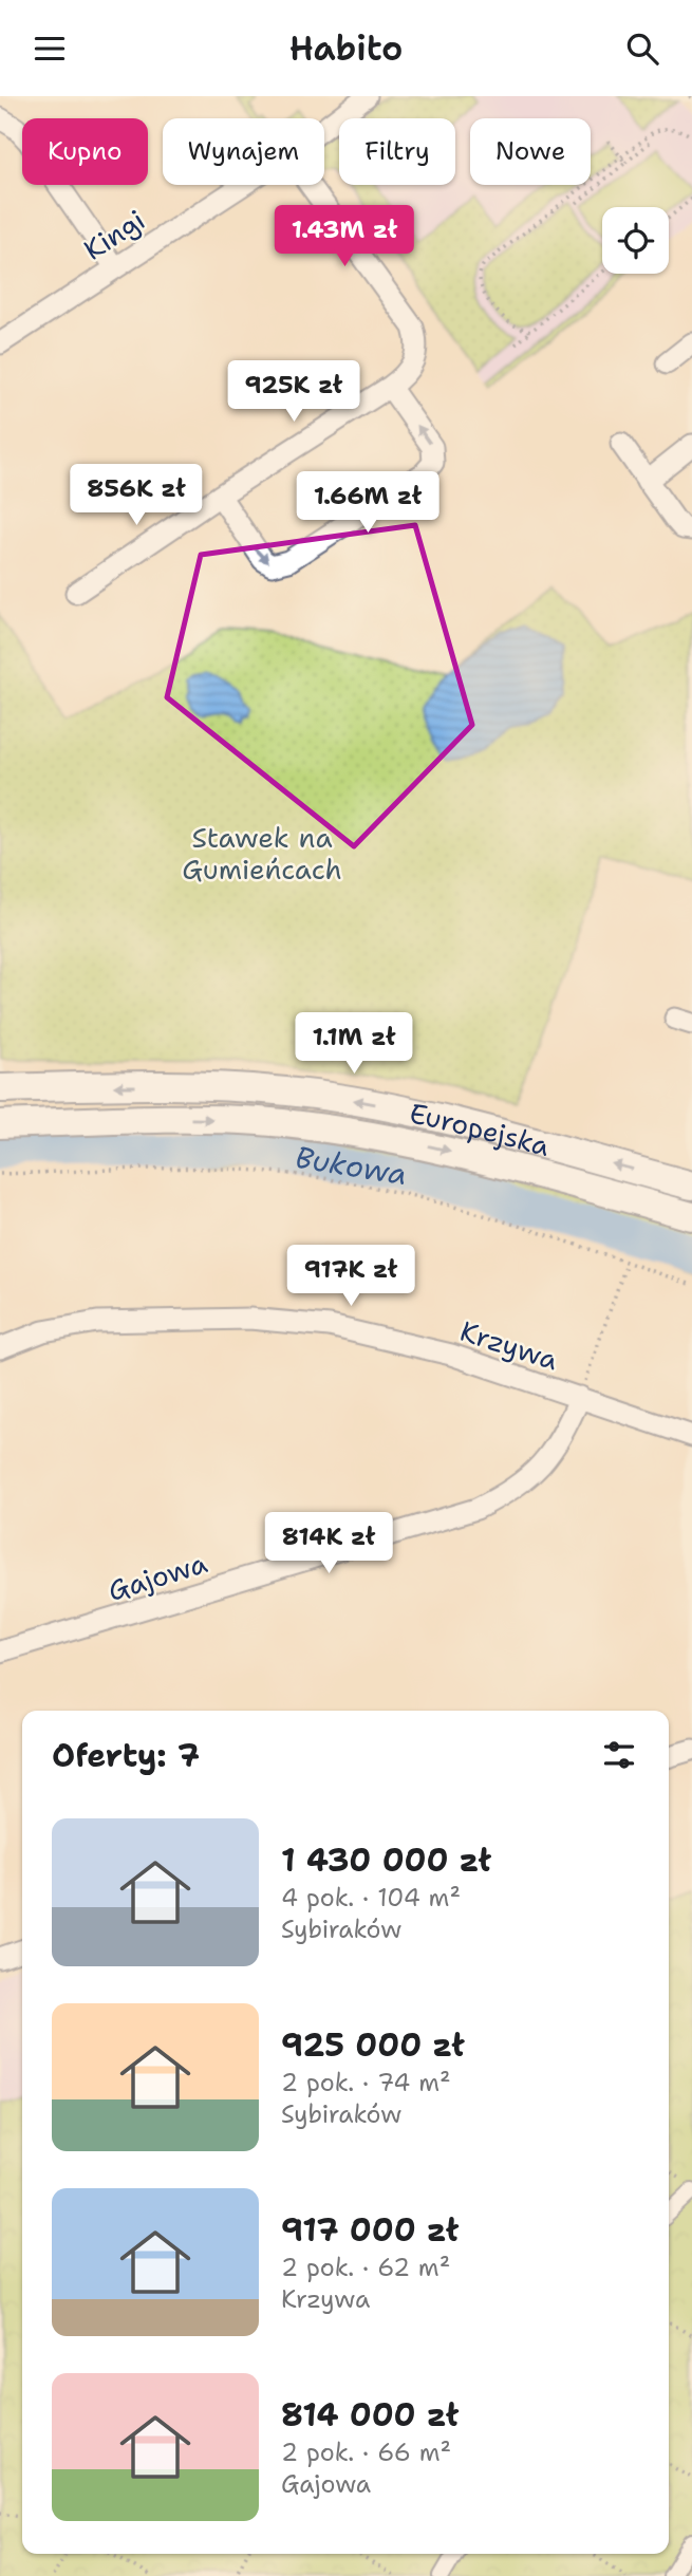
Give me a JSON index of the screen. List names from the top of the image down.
{
  "streets": {
    "main road": ["Europejska"],
    "street": ["Kingi", "Krzywa", "Gajowa"]
  },
  "crossings": [
    ["Krzywa", "Gajowa"]
  ],
  "water": ["Bukowa"],
  "parks": ["Stawek na Gumieńcach"],
  "page": {
    "header": "Habito",
    "chip": [
      "Kupno",
      "Wynajem",
      "Filtry",
      "Nowe"
    ],
    "price": [
      "1.43M zł",
      "925K zł",
      "856K zł",
      "1.66M zł",
      "1.1M zł",
      "917K zł",
      "814K zł"
    ],
    "heading": "Oferty: 7",
    "list": [
      {
        "name": "1 430 000 zł",
        "note": "4 pok. · 104 m² · Sybiraków"
      },
      {
        "name": "925 000 zł",
        "note": "2 pok. · 74 m² · Sybiraków"
      },
      {
        "name": "917 000 zł",
        "note": "2 pok. · 62 m² · Krzywa"
      },
      {
        "name": "814 000 zł",
        "note": "2 pok. · 66 m² · Gajowa"
      }
    ]
  }
}
